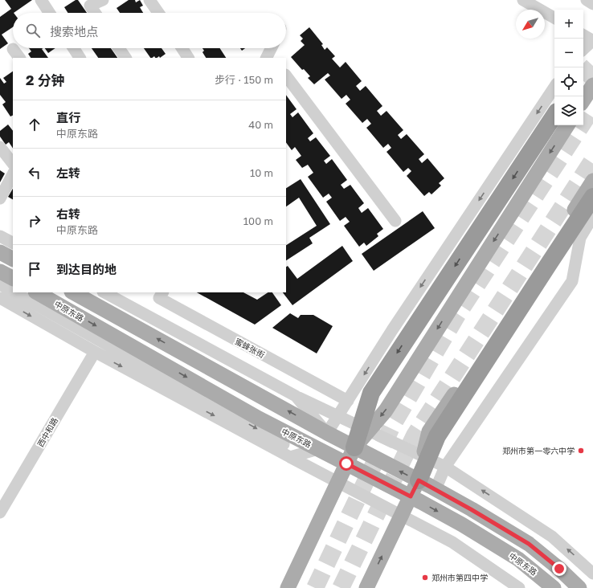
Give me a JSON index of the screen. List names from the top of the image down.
{
  "streets": {
    "main road": ["中原东路"],
    "street": ["蜜蜂张街", "西中和路"]
  },
  "places": ["郑州市第一零六中学", "郑州市第四中学"],
  "north": "bottom left",
  "page": {
    "map_buttons": ["+", "−"],
    "search": "搜索地点",
    "heading": ["2 分钟", "步行 · 150 m"],
    "list": [
      ["直行", "中原东路", "40 m"],
      ["左转", "10 m"],
      ["右转", "中原东路", "100 m"],
      "到达目的地"
    ]
  }
}
